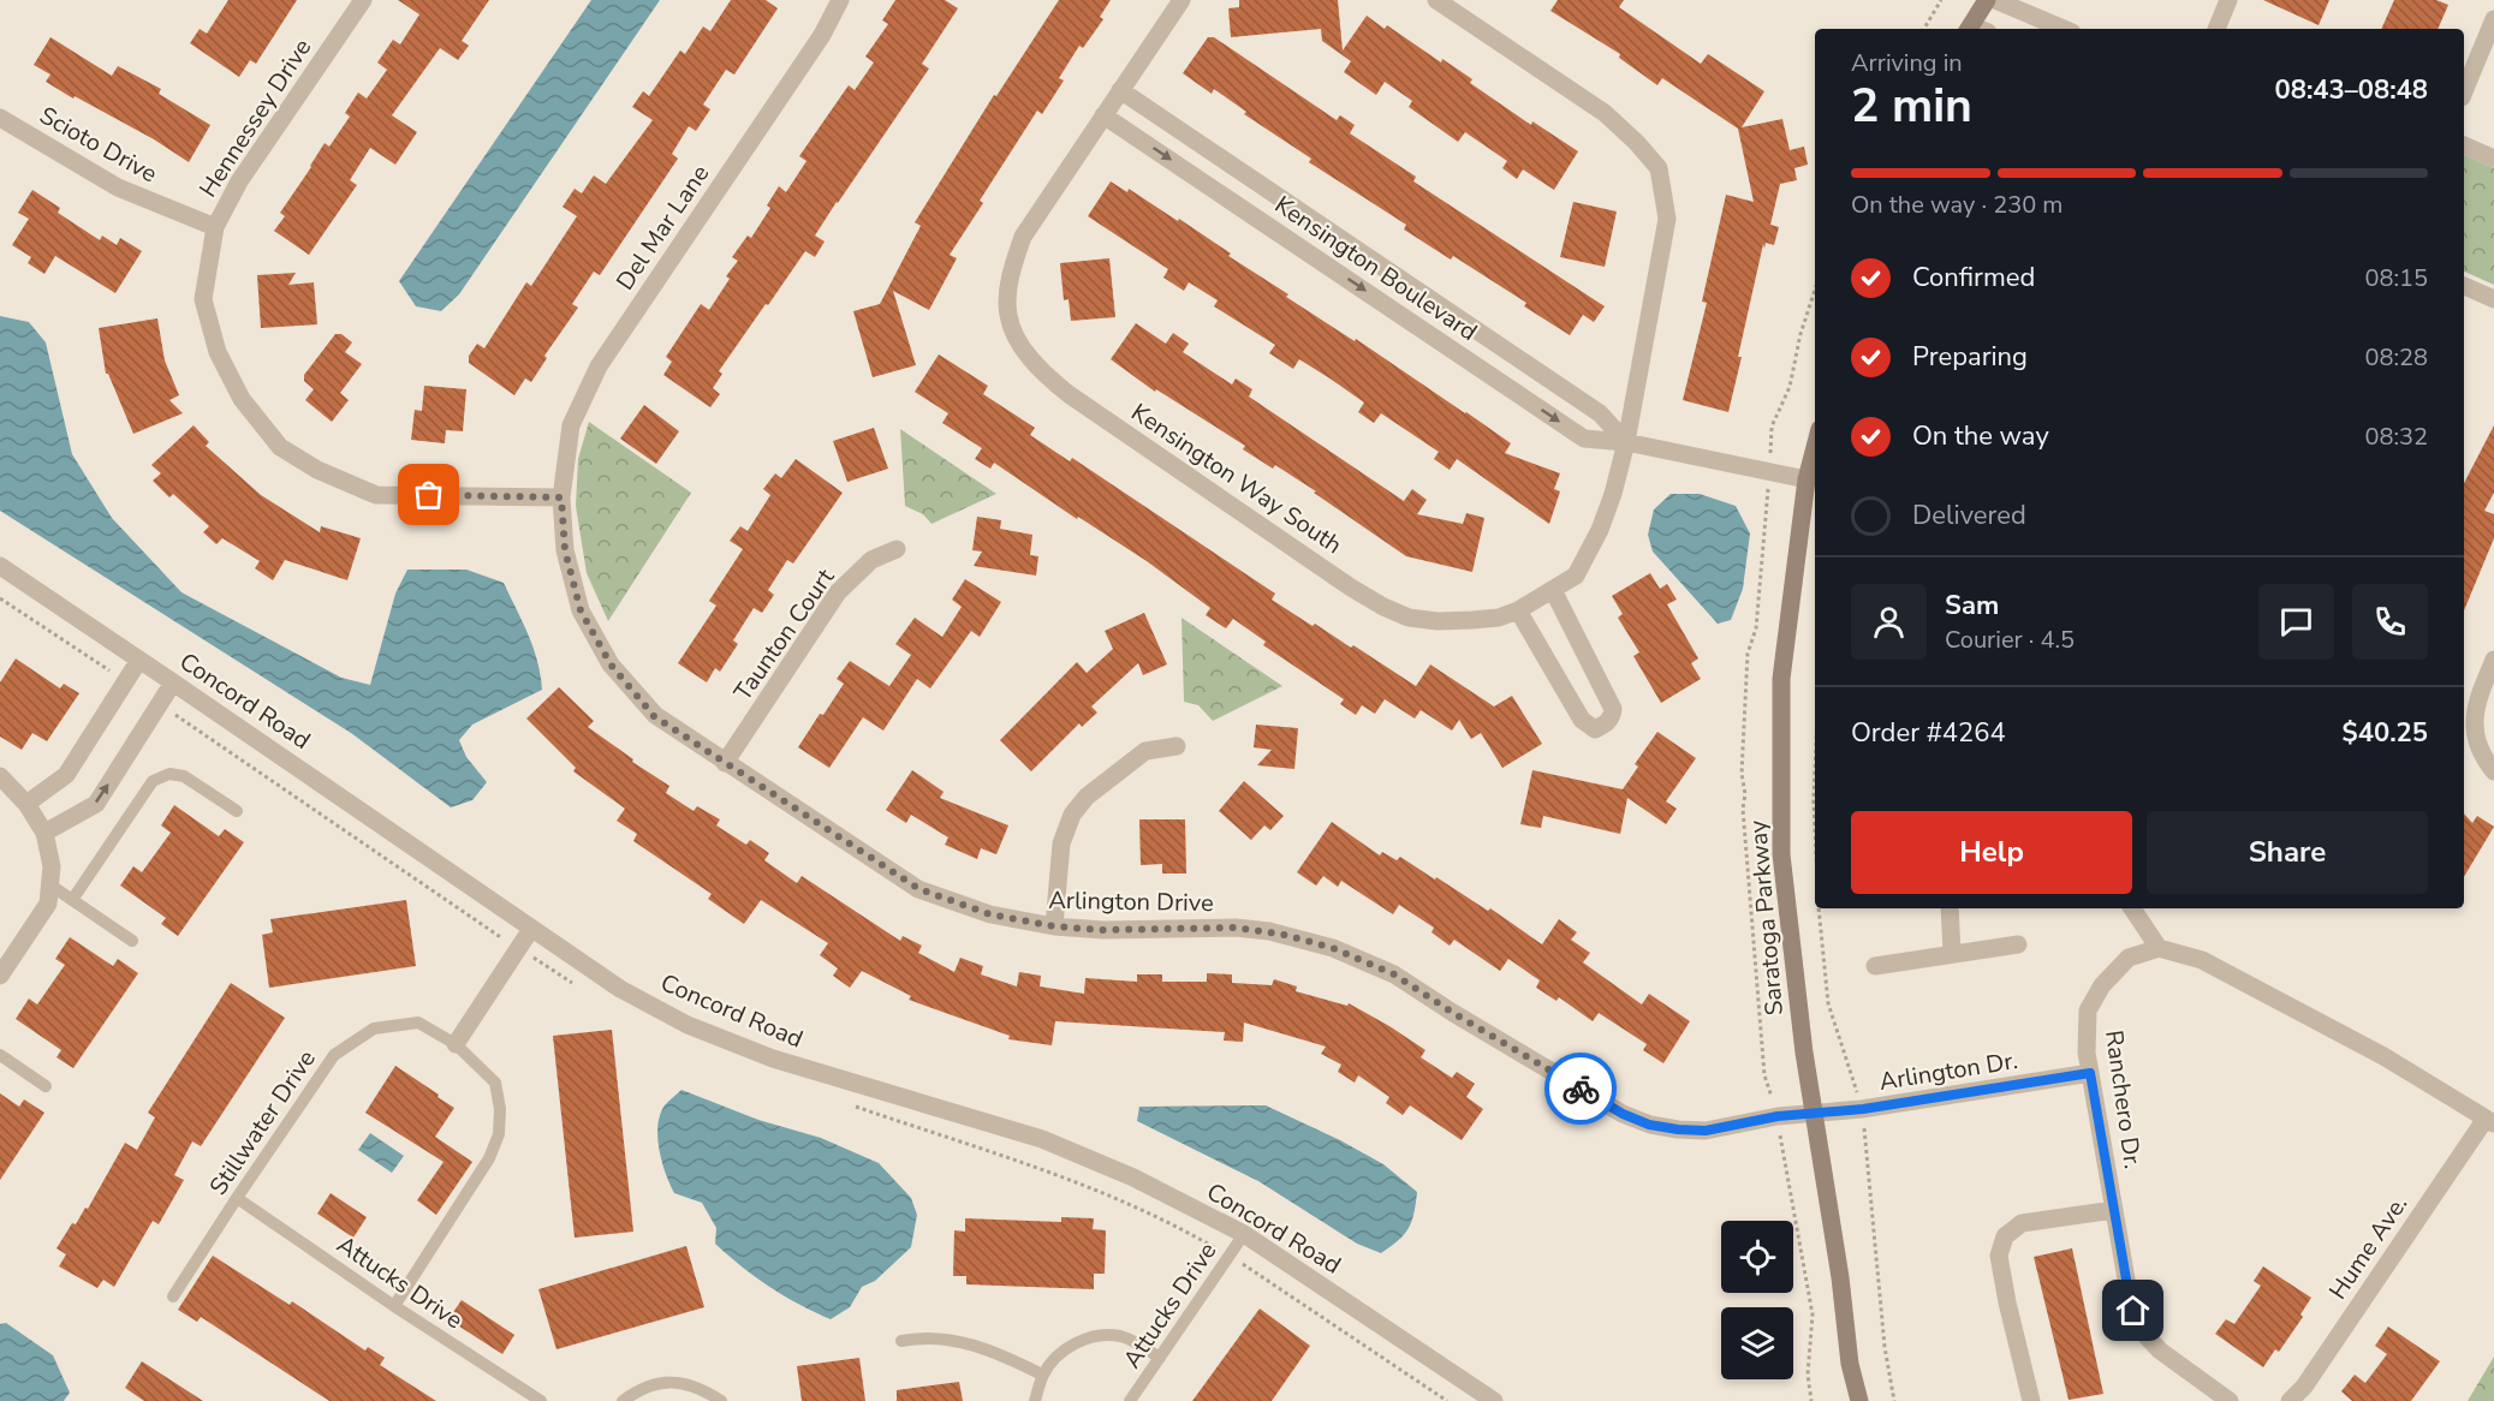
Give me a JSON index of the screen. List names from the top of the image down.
{
  "streets": {
    "street": [
      "Hennessey Drive",
      "Scioto Drive",
      "Del Mar Lane",
      "Kensington Boulevard",
      "Kensington Way South",
      "Taunton Court",
      "Concord Road",
      "Arlington Drive",
      "Saratoga Parkway",
      "Arlington Dr.",
      "Ranchero Dr.",
      "Hume Ave."
    ],
    "lane": ["Stillwater Drive", "Attucks Drive"]
  },
  "crossings": [
    ["Hennessey Drive", "Scioto Drive"],
    ["Hennessey Drive", "Del Mar Lane"],
    ["Hennessey Drive", "Arlington Drive"],
    ["Del Mar Lane", "Arlington Drive"],
    ["Kensington Boulevard", "Kensington Way South"],
    ["Kensington Boulevard", "Saratoga Parkway"],
    ["Taunton Court", "Arlington Drive"],
    ["Concord Road", "Attucks Drive"],
    ["Arlington Drive", "Saratoga Parkway"],
    ["Arlington Drive", "Arlington Dr."],
    ["Saratoga Parkway", "Arlington Dr."],
    ["Arlington Dr.", "Ranchero Dr."],
    ["Stillwater Drive", "Attucks Drive"]
  ],
  "page": {
    "heading": ["2 min", "Arriving in", "08:43–08:48"],
    "panel": [
      "Sam",
      "Courier · 4.5",
      "Order #4264",
      "$40.25"
    ],
    "bar": "On the way · 230 m",
    "list": [
      ["Confirmed", "08:15"],
      ["Preparing", "08:28"],
      ["On the way", "08:32"],
      "Delivered"
    ],
    "buttons": ["Help", "Share"]
  }
}
